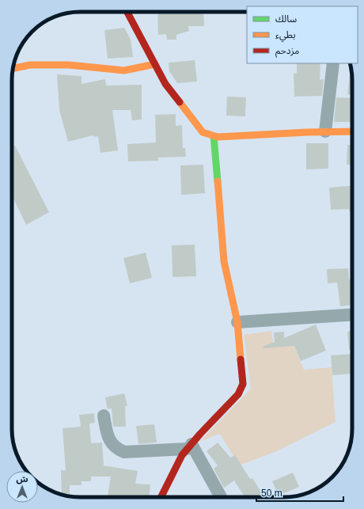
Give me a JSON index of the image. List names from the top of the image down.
{
  "legend": ["سالك", "بطيء", "مزدحم"],
  "scale_bar": "50 m",
  "north": "top"
}
